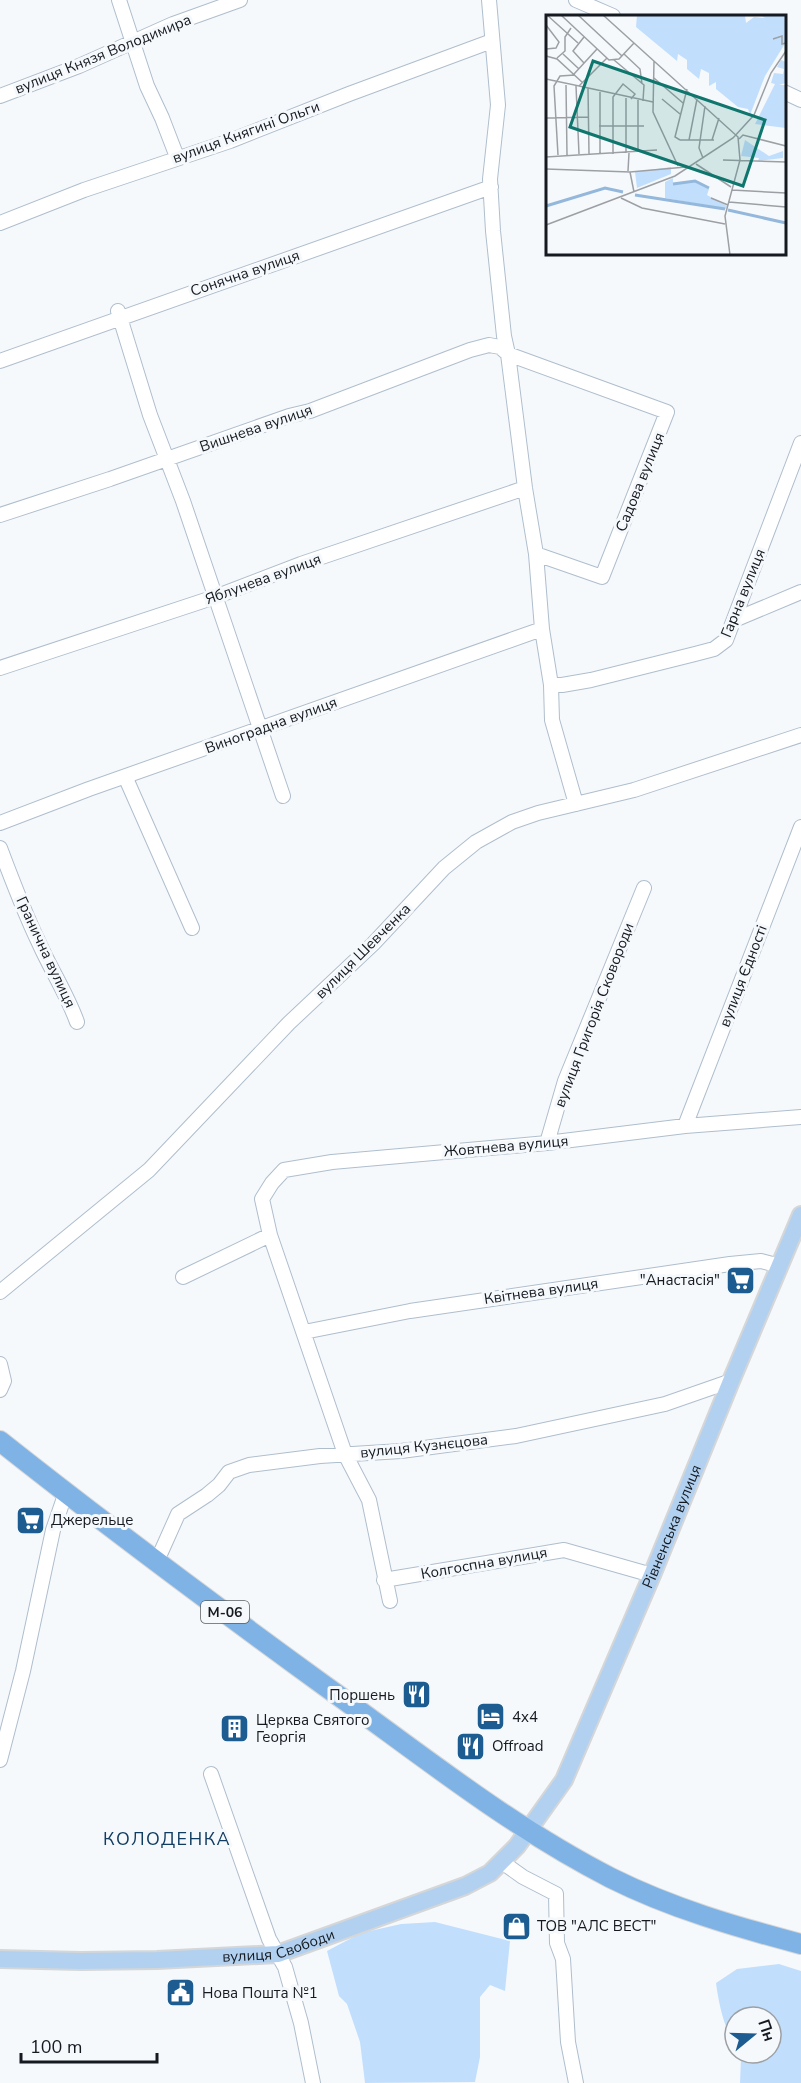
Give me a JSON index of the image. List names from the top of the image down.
{
  "streets": {
    "highway": ["М-06"],
    "main road": ["Рівненська вулиця", "вулиця Свободи"],
    "street": [
      "вулиця Князя Володимира",
      "вулиця Княгині Ольги",
      "Сонячна вулиця",
      "Вишнева вулиця",
      "Садова вулиця",
      "Яблунева вулиця",
      "Гарна вулиця",
      "Виноградна вулиця",
      "вулиця Шевченка",
      "Гранична вулиця",
      "вулиця Єдності",
      "вулиця Григорія Сковороди",
      "Жовтнева вулиця",
      "Квітнева вулиця",
      "вулиця Кузнєцова",
      "Колгоспна вулиця"
    ]
  },
  "crossings": [
    ["Вишнева вулиця", "Садова вулиця"],
    ["вулиця Єдності", "Жовтнева вулиця"],
    ["вулиця Григорія Сковороди", "Жовтнева вулиця"],
    ["Жовтнева вулиця", "Квітнева вулиця"],
    ["Жовтнева вулиця", "вулиця Кузнєцова"],
    ["Жовтнева вулиця", "Колгоспна вулиця"],
    ["Квітнева вулиця", "Рівненська вулиця"],
    ["вулиця Кузнєцова", "Рівненська вулиця"],
    ["вулиця Кузнєцова", "М-06"],
    ["Рівненська вулиця", "Колгоспна вулиця"],
    ["Рівненська вулиця", "М-06"],
    ["Рівненська вулиця", "вулиця Свободи"],
    ["М-06", "вулиця Свободи"]
  ],
  "districts": ["КОЛОДЕНКА"],
  "places": {
    "supermarket": ["\"Анастасія\"", "Джерельце"],
    "restaurant": ["Поршень", "Offroad"],
    "hotel": ["4x4"],
    "building": ["Церква Святого Георгія"],
    "shop": ["ТОВ \"АЛС ВЕСТ\""],
    "public building": ["Нова Пошта №1"]
  },
  "scale_bar": "100 m",
  "north": "right"
}
